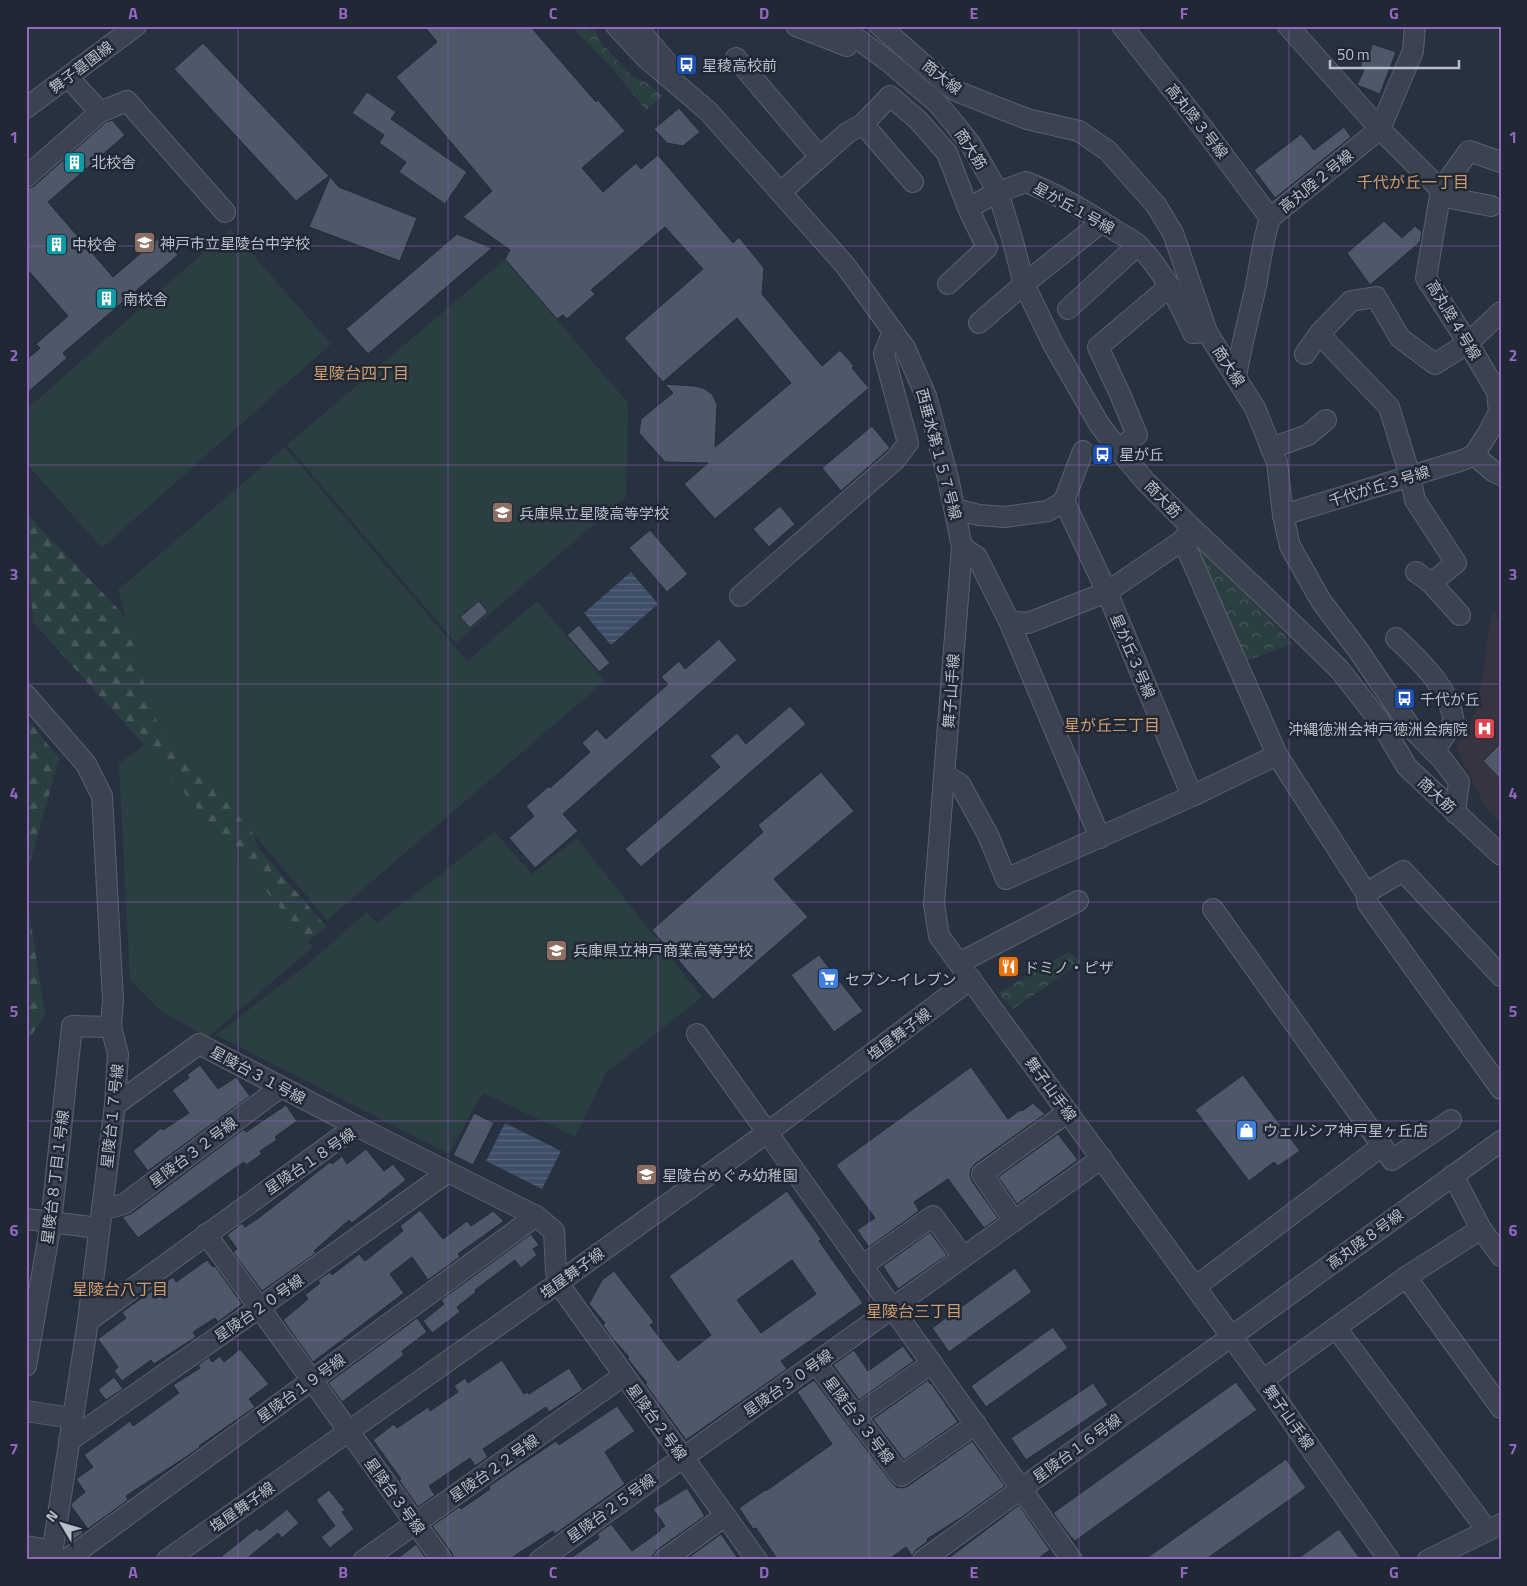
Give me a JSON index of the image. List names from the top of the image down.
{
  "streets": {
    "street": [
      "舞子墓園線",
      "商大線",
      "高丸陸３号線",
      "商大筋",
      "高丸陸２号線",
      "星が丘１号線",
      "高丸陸４号線",
      "西垂水第１５７号線",
      "千代が丘３号線",
      "星が丘３号線",
      "舞子山手線",
      "塩屋舞子線",
      "星陵台３１号線",
      "星陵台１７号線",
      "星陵台３２号線",
      "星陵台１８号線",
      "星陵台８丁目１号線",
      "高丸陸８号線",
      "星陵台２０号線",
      "星陵台３０号線",
      "星陵台１９号線",
      "星陵台３３号線",
      "星陵台２号線",
      "星陵台１６号線",
      "星陵台２２号線",
      "星陵台３号線",
      "星陵台２５号線"
    ]
  },
  "crossings": [
    ["商大線", "商大筋"],
    ["商大線", "高丸陸２号線"],
    ["商大線", "星が丘１号線"],
    ["商大線", "千代が丘３号線"],
    ["高丸陸３号線", "高丸陸２号線"],
    ["商大筋", "星が丘１号線"],
    ["高丸陸４号線", "千代が丘３号線"],
    ["西垂水第１５７号線", "舞子山手線"],
    ["舞子山手線", "塩屋舞子線"],
    ["舞子山手線", "高丸陸８号線"],
    ["舞子山手線", "星陵台３０号線"],
    ["舞子山手線", "星陵台１６号線"],
    ["塩屋舞子線", "星陵台１８号線"],
    ["塩屋舞子線", "星陵台２号線"],
    ["塩屋舞子線", "星陵台３号線"],
    ["星陵台３１号線", "星陵台１７号線"],
    ["星陵台３１号線", "星陵台３２号線"],
    ["星陵台３１号線", "星陵台１８号線"],
    ["星陵台１７号線", "星陵台３２号線"],
    ["星陵台１７号線", "星陵台１８号線"],
    ["星陵台１７号線", "星陵台８丁目１号線"],
    ["星陵台１７号線", "星陵台２０号線"],
    ["星陵台１７号線", "星陵台１９号線"],
    ["星陵台１８号線", "星陵台２０号線"],
    ["星陵台１８号線", "星陵台１９号線"],
    ["星陵台１８号線", "星陵台２号線"],
    ["星陵台１８号線", "星陵台３号線"],
    ["高丸陸８号線", "星陵台１６号線"],
    ["星陵台２０号線", "星陵台３号線"],
    ["星陵台３０号線", "星陵台３３号線"],
    ["星陵台３０号線", "星陵台２号線"],
    ["星陵台３０号線", "星陵台２５号線"],
    ["星陵台１９号線", "星陵台３号線"],
    ["星陵台２号線", "星陵台２２号線"],
    ["星陵台２号線", "星陵台２５号線"],
    ["星陵台２２号線", "星陵台３号線"]
  ],
  "districts": [
    "千代が丘一丁目",
    "星陵台四丁目",
    "星が丘三丁目",
    "星陵台八丁目",
    "星陵台三丁目"
  ],
  "places": {
    "bus stop": ["星稜高校前", "星が丘", "千代が丘"],
    "building": ["北校舎", "中校舎", "南校舎"],
    "school or university": [
      "神戸市立星陵台中学校",
      "兵庫県立星陵高等学校",
      "兵庫県立神戸商業高等学校",
      "星陵台めぐみ幼稚園"
    ],
    "hospital": ["沖縄徳洲会神戸徳洲会病院"],
    "restaurant": ["ドミノ・ピザ"],
    "supermarket": ["セブン-イレブン"],
    "shop": ["ウェルシア神戸星ヶ丘店"]
  },
  "scale_bar": "50 m",
  "north": "top left",
  "grid": {
    "columns": [
      "A",
      "B",
      "C",
      "D",
      "E",
      "F",
      "G"
    ],
    "rows": [
      "1",
      "2",
      "3",
      "4",
      "5",
      "6",
      "7"
    ]
  }
}
